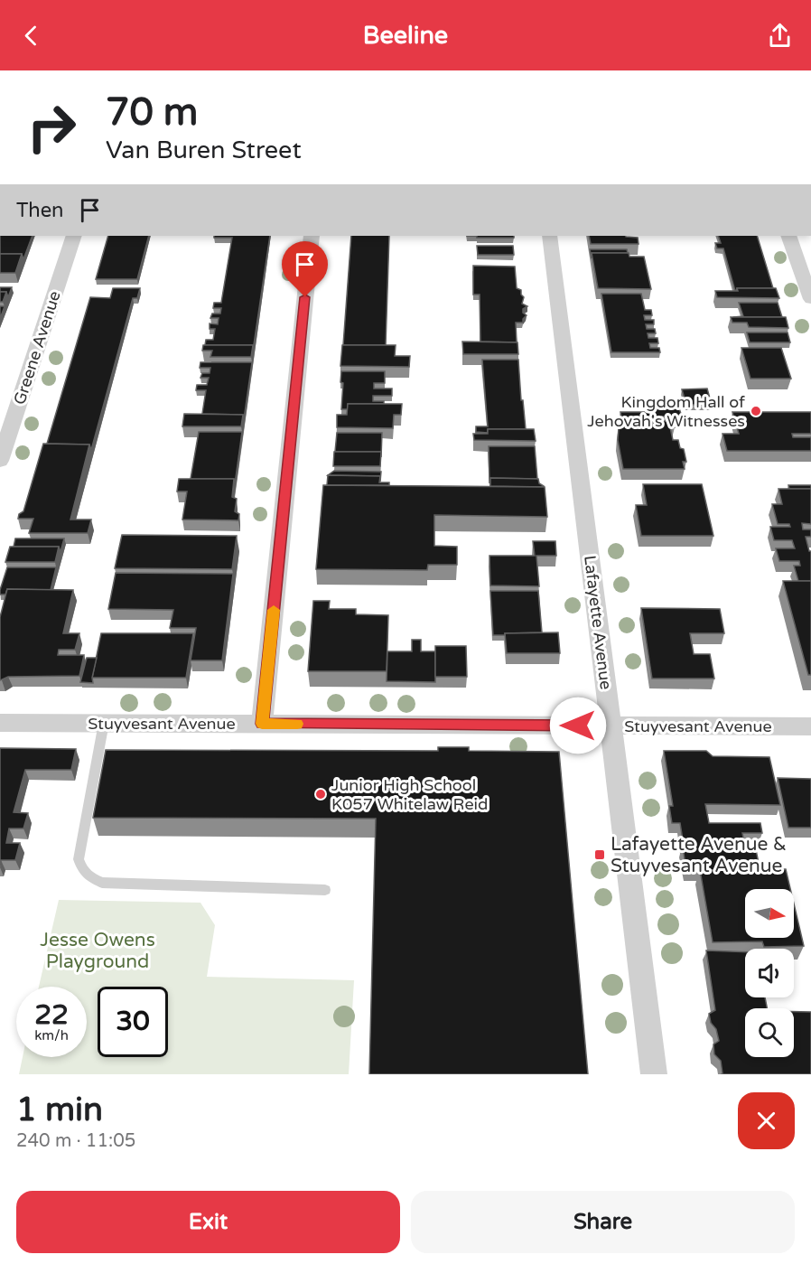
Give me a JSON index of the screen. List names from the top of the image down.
{
  "streets": {
    "street": ["Greene Avenue", "Lafayette Avenue", "Stuyvesant Avenue"]
  },
  "crossings": [
    ["Lafayette Avenue", "Stuyvesant Avenue"]
  ],
  "parks": ["Jesse Owens Playground"],
  "places": {
    "other": ["Kingdom Hall of Jehovah's Witnesses", "Junior High School K057 Whitelaw Reid"],
    "transit": ["Lafayette Avenue & Stuyvesant Avenue"]
  },
  "north": "right",
  "page": {
    "header": "Beeline",
    "turn": ["70 m", "Van Buren Street"],
    "then": "Then",
    "speed": "22 km/h",
    "limit": "30",
    "heading": ["1 min", "240 m · 11:05"],
    "buttons": ["Exit", "Share"]
  }
}
